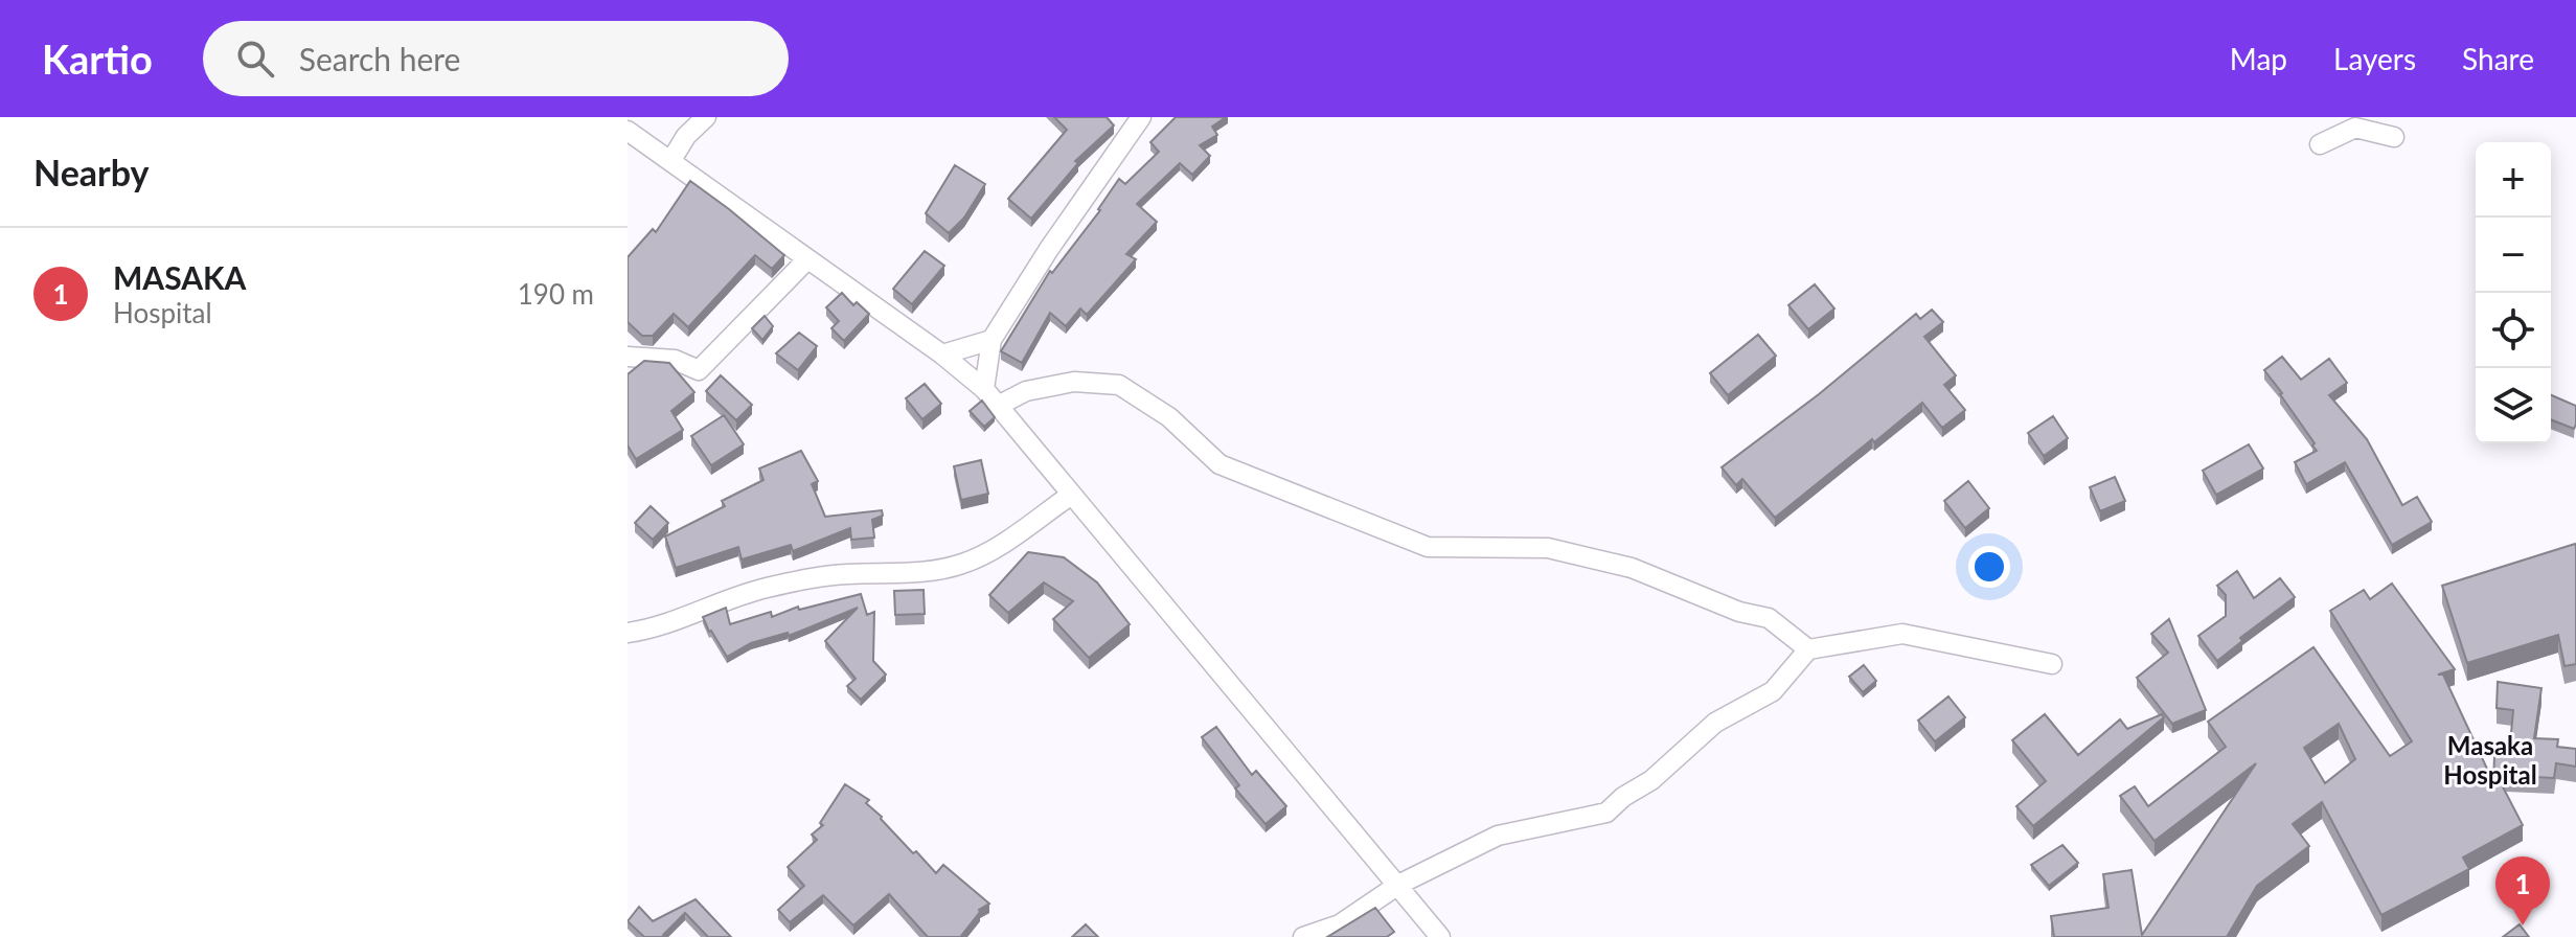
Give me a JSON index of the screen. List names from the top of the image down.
{
  "districts": ["Masaka Hospital"],
  "page": {
    "header": "Kartio",
    "search": "Search here",
    "nav": ["Map", "Layers", "Share"],
    "heading": "Nearby",
    "map_buttons": ["+", "−"],
    "list": [
      {
        "mark": "1",
        "name": "MASAKA",
        "note": "Hospital",
        "value": "190 m"
      }
    ],
    "pins": "1"
  }
}
